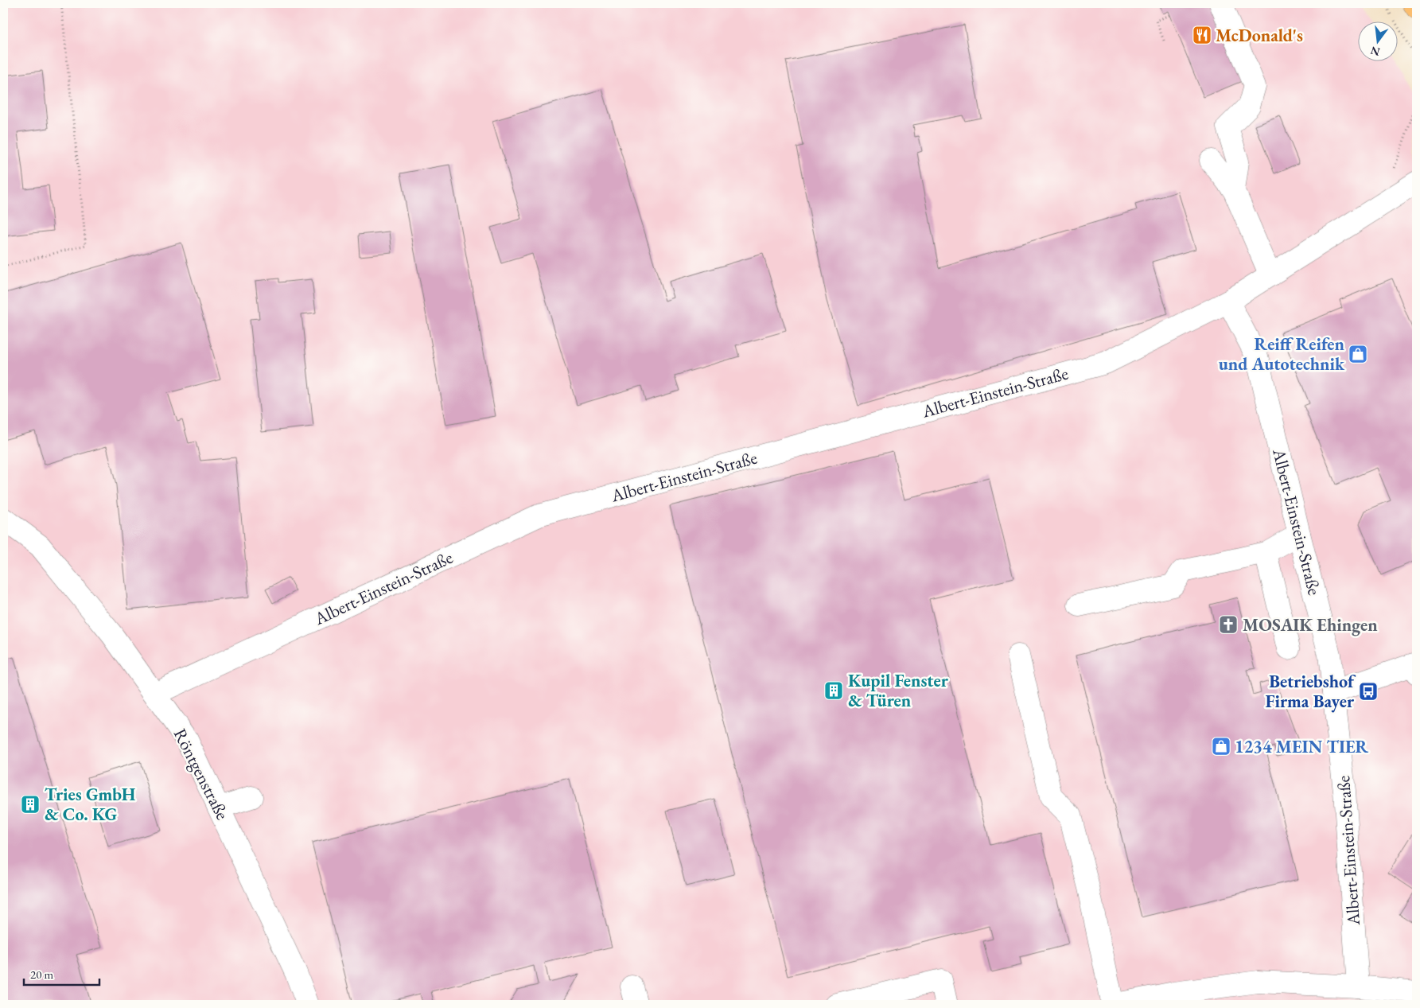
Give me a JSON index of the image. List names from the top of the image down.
{
  "streets": {
    "street": ["Albert-Einstein-Straße", "Röntgenstraße"]
  },
  "crossings": [
    ["Albert-Einstein-Straße", "Röntgenstraße"]
  ],
  "places": {
    "restaurant": ["McDonald's"],
    "shop": ["Reiff Reifen und Autotechnik", "1234 MEIN TIER"],
    "church": ["MOSAIK Ehingen"],
    "building": ["Kupil Fenster & Türen", "Tries GmbH & Co. KG"],
    "bus stop": ["Betriebshof Firma Bayer"]
  },
  "scale_bar": "20 m",
  "north": "bottom"
}
